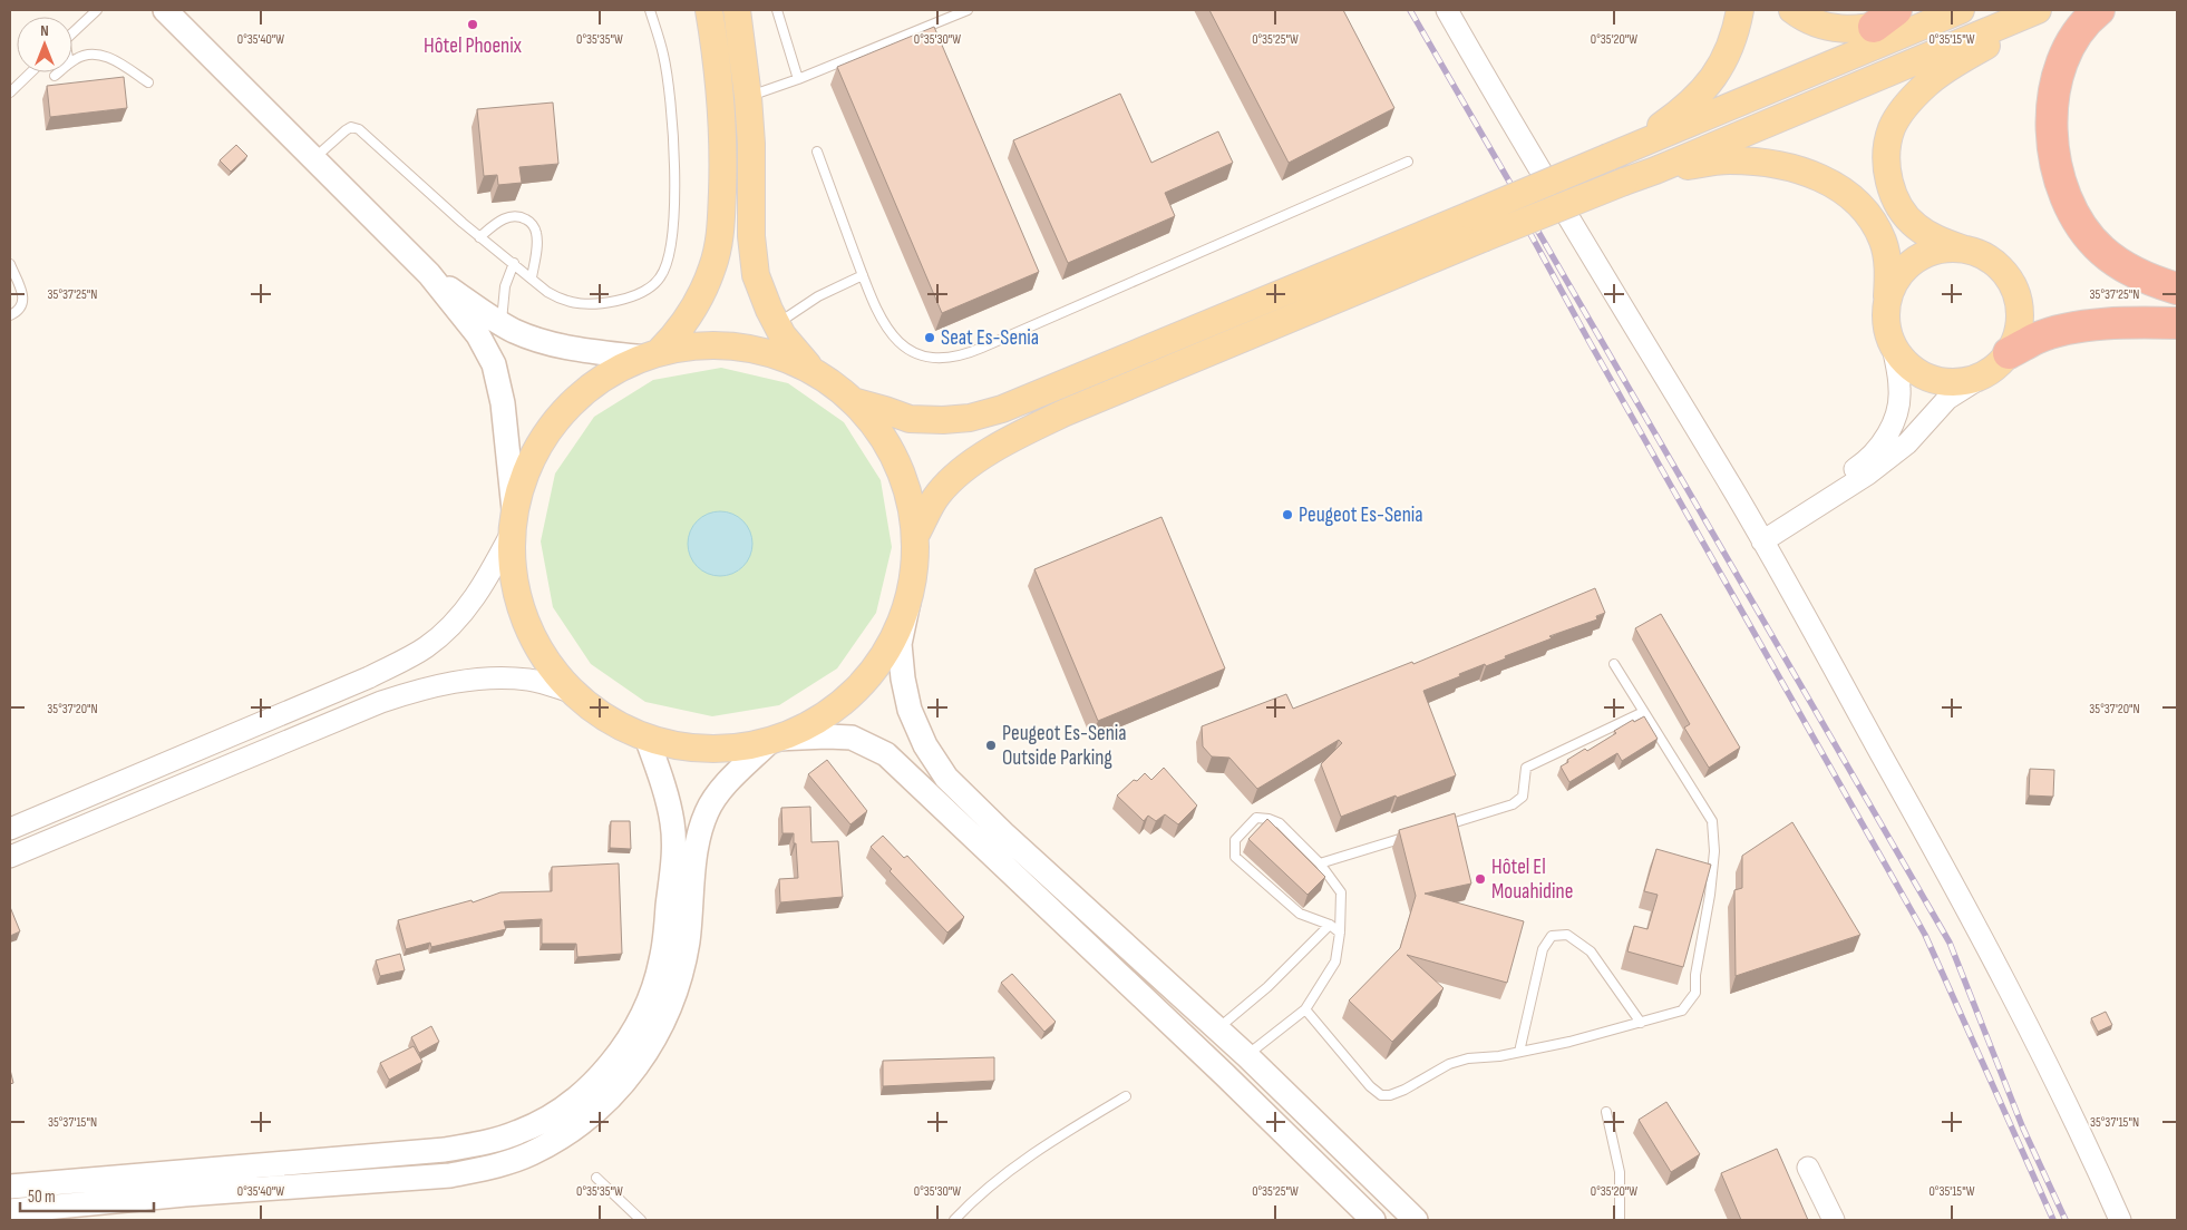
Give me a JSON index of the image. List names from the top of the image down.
{
  "places": [
    "Hôtel Phoenix",
    "Seat Es-Senia",
    "Peugeot Es-Senia",
    "Peugeot Es-Senia Outside Parking",
    "Hôtel El Mouahidine"
  ],
  "scale_bar": "50 m",
  "north": "top",
  "coordinates": [
    "0°35'40\"W",
    "0°35'35\"W",
    "0°35'30\"W",
    "0°35'25\"W",
    "0°35'20\"W",
    "0°35'15\"W",
    "35°37'25\"N",
    "35°37'20\"N",
    "35°37'15\"N"
  ]
}
